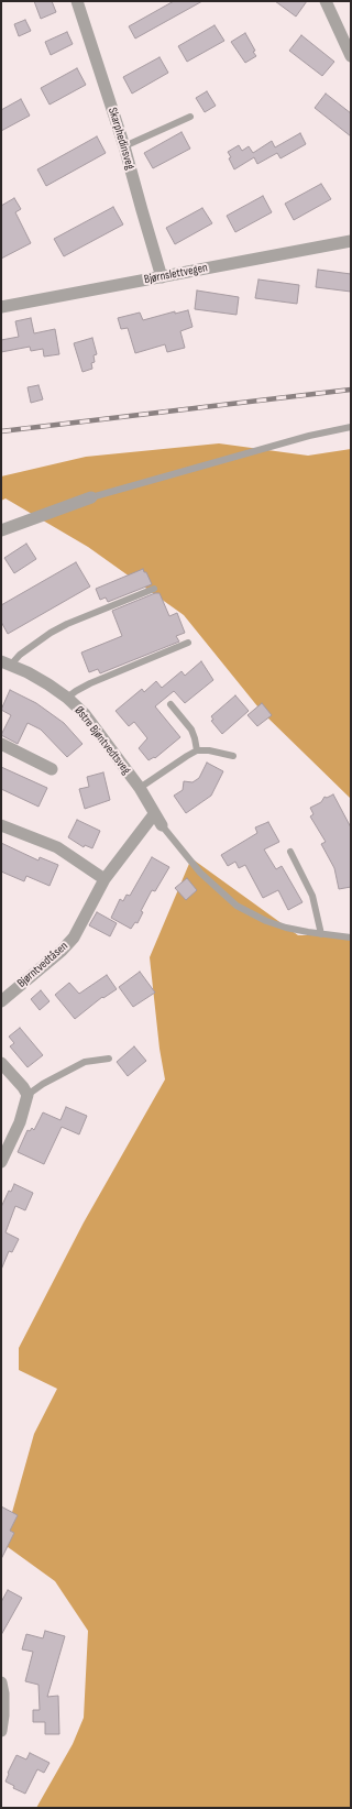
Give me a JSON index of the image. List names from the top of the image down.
{
  "streets": {
    "street": [
      "Skarphedinsveg",
      "Bjørnslettvegen",
      "Østre Bjøntvedtsveg",
      "Bjørntvedtåsen"
    ]
  },
  "crossings": [
    ["Skarphedinsveg", "Bjørnslettvegen"],
    ["Østre Bjøntvedtsveg", "Bjørntvedtåsen"]
  ]
}
